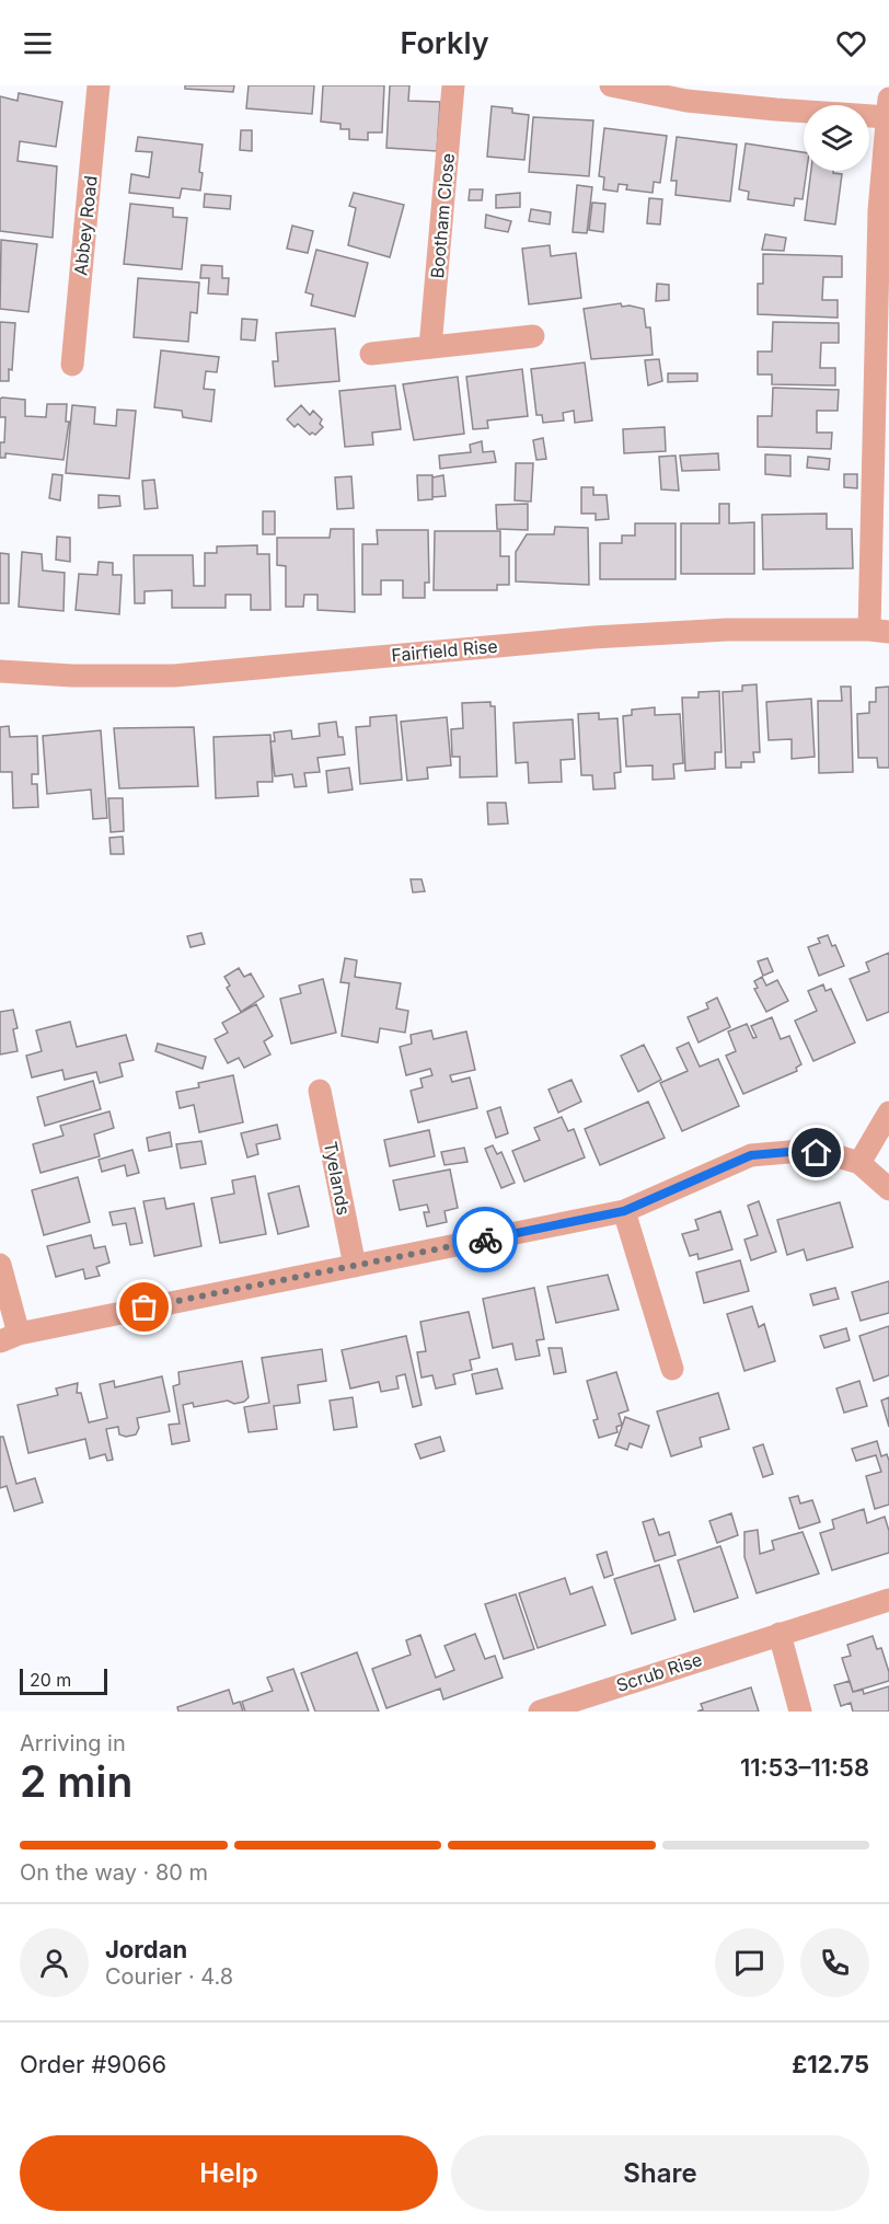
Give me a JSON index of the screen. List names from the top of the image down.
{
  "streets": {
    "street": [
      "Bootham Close",
      "Abbey Road",
      "Fairfield Rise",
      "Tyelands",
      "Scrub Rise"
    ]
  },
  "scale_bar": "20 m",
  "page": {
    "header": "Forkly",
    "scale": "20 m",
    "heading": ["2 min", "Arriving in", "11:53–11:58"],
    "panel": [
      "Jordan",
      "Courier · 4.8",
      "Order #9066",
      "£12.75"
    ],
    "bar": "On the way · 80 m",
    "buttons": ["Help", "Share"]
  }
}
